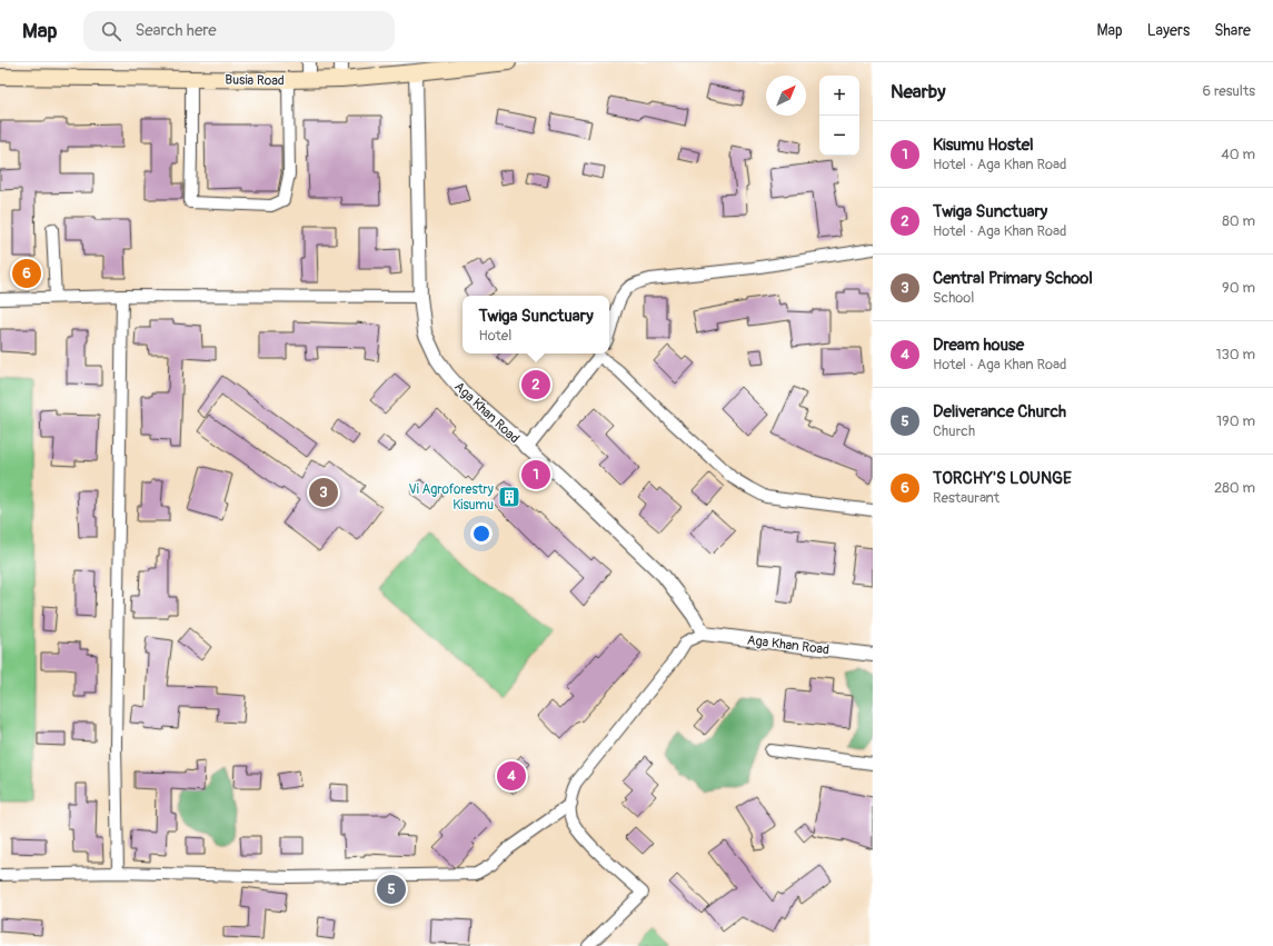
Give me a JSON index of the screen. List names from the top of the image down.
{
  "streets": {
    "main road": ["Busia Road"],
    "street": ["Aga Khan Road"]
  },
  "crossings": [
    ["Busia Road", "Aga Khan Road"]
  ],
  "places": {
    "building": ["Vi Agroforestry Kisumu"]
  },
  "north": "top right",
  "page": {
    "header": "Map",
    "search": "Search here",
    "nav": ["Map", "Layers", "Share"],
    "heading": ["Nearby", "6 results"],
    "map_buttons": ["+", "−"],
    "list": [
      {
        "mark": "1",
        "name": "Kisumu Hostel",
        "note": "Hotel · Aga Khan Road",
        "value": "40 m"
      },
      {
        "mark": "2",
        "name": "Twiga Sunctuary",
        "note": "Hotel · Aga Khan Road",
        "value": "80 m"
      },
      {
        "mark": "3",
        "name": "Central Primary School",
        "note": "School",
        "value": "90 m"
      },
      {
        "mark": "4",
        "name": "Dream house",
        "note": "Hotel · Aga Khan Road",
        "value": "130 m"
      },
      {
        "mark": "5",
        "name": "Deliverance Church",
        "note": "Church",
        "value": "190 m"
      },
      {
        "mark": "6",
        "name": "TORCHY'S LOUNGE",
        "note": "Restaurant",
        "value": "280 m"
      }
    ],
    "pins": [
      "6",
      "2",
      "1",
      "3",
      "4",
      "5"
    ],
    "popup": ["Twiga Sunctuary", "Hotel"]
  }
}
